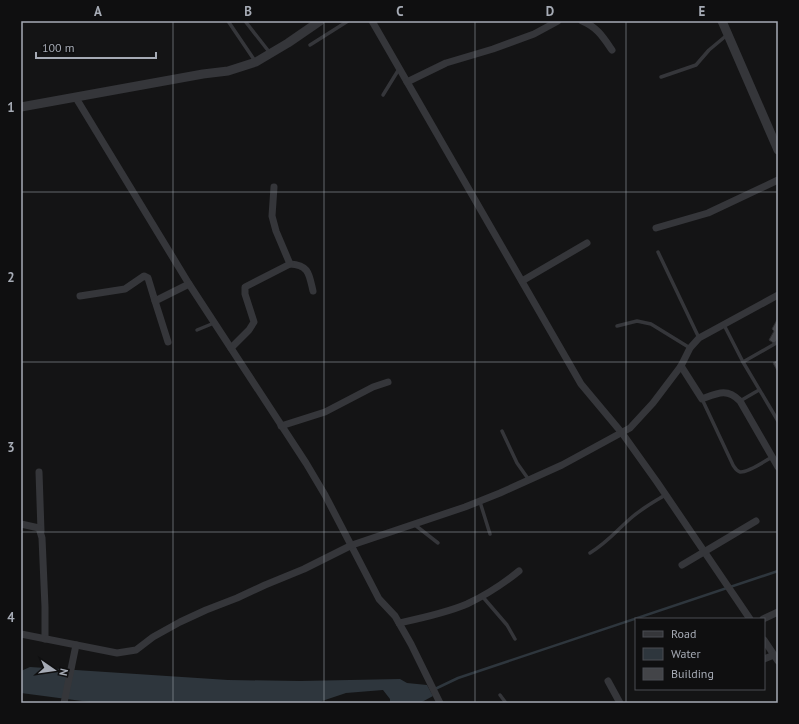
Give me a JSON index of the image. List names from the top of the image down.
{
  "legend": ["Road", "Water", "Building"],
  "scale_bar": "100 m",
  "north": "right",
  "grid": {
    "columns": [
      "A",
      "B",
      "C",
      "D",
      "E"
    ],
    "rows": [
      "1",
      "2",
      "3",
      "4"
    ]
  }
}
